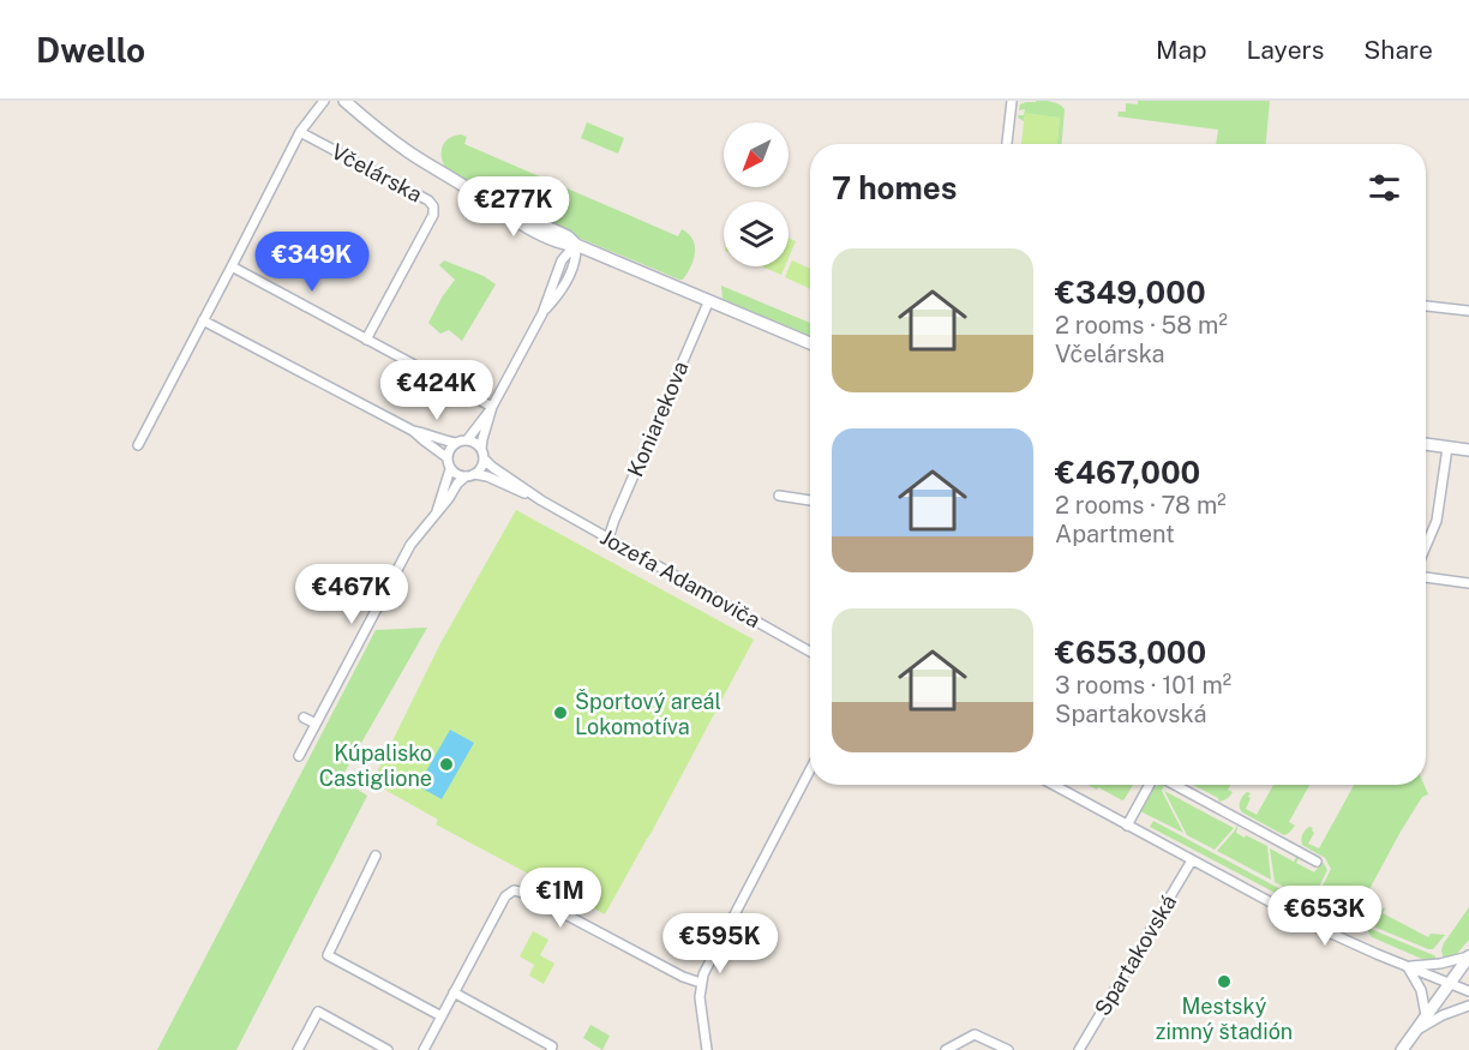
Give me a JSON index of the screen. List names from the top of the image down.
{
  "streets": {
    "street": [
      "Včelárska",
      "Koniarekova",
      "Jozefa Adamoviča",
      "Spartakovská"
    ]
  },
  "crossings": [
    ["Koniarekova", "Jozefa Adamoviča"]
  ],
  "places": ["Športový areál Lokomotíva", "Kúpalisko Castiglione", "Mestský zimný štadión"],
  "north": "bottom left",
  "page": {
    "header": "Dwello",
    "nav": ["Map", "Layers", "Share"],
    "heading": "7 homes",
    "price": [
      "€277K",
      "€349K",
      "€424K",
      "€467K",
      "€1M",
      "€653K",
      "€595K"
    ],
    "list": [
      {
        "name": "€349,000",
        "note": "2 rooms · 58 m² · Včelárska"
      },
      {
        "name": "€467,000",
        "note": "2 rooms · 78 m² · Apartment"
      },
      {
        "name": "€653,000",
        "note": "3 rooms · 101 m² · Spartakovská"
      }
    ]
  }
}
